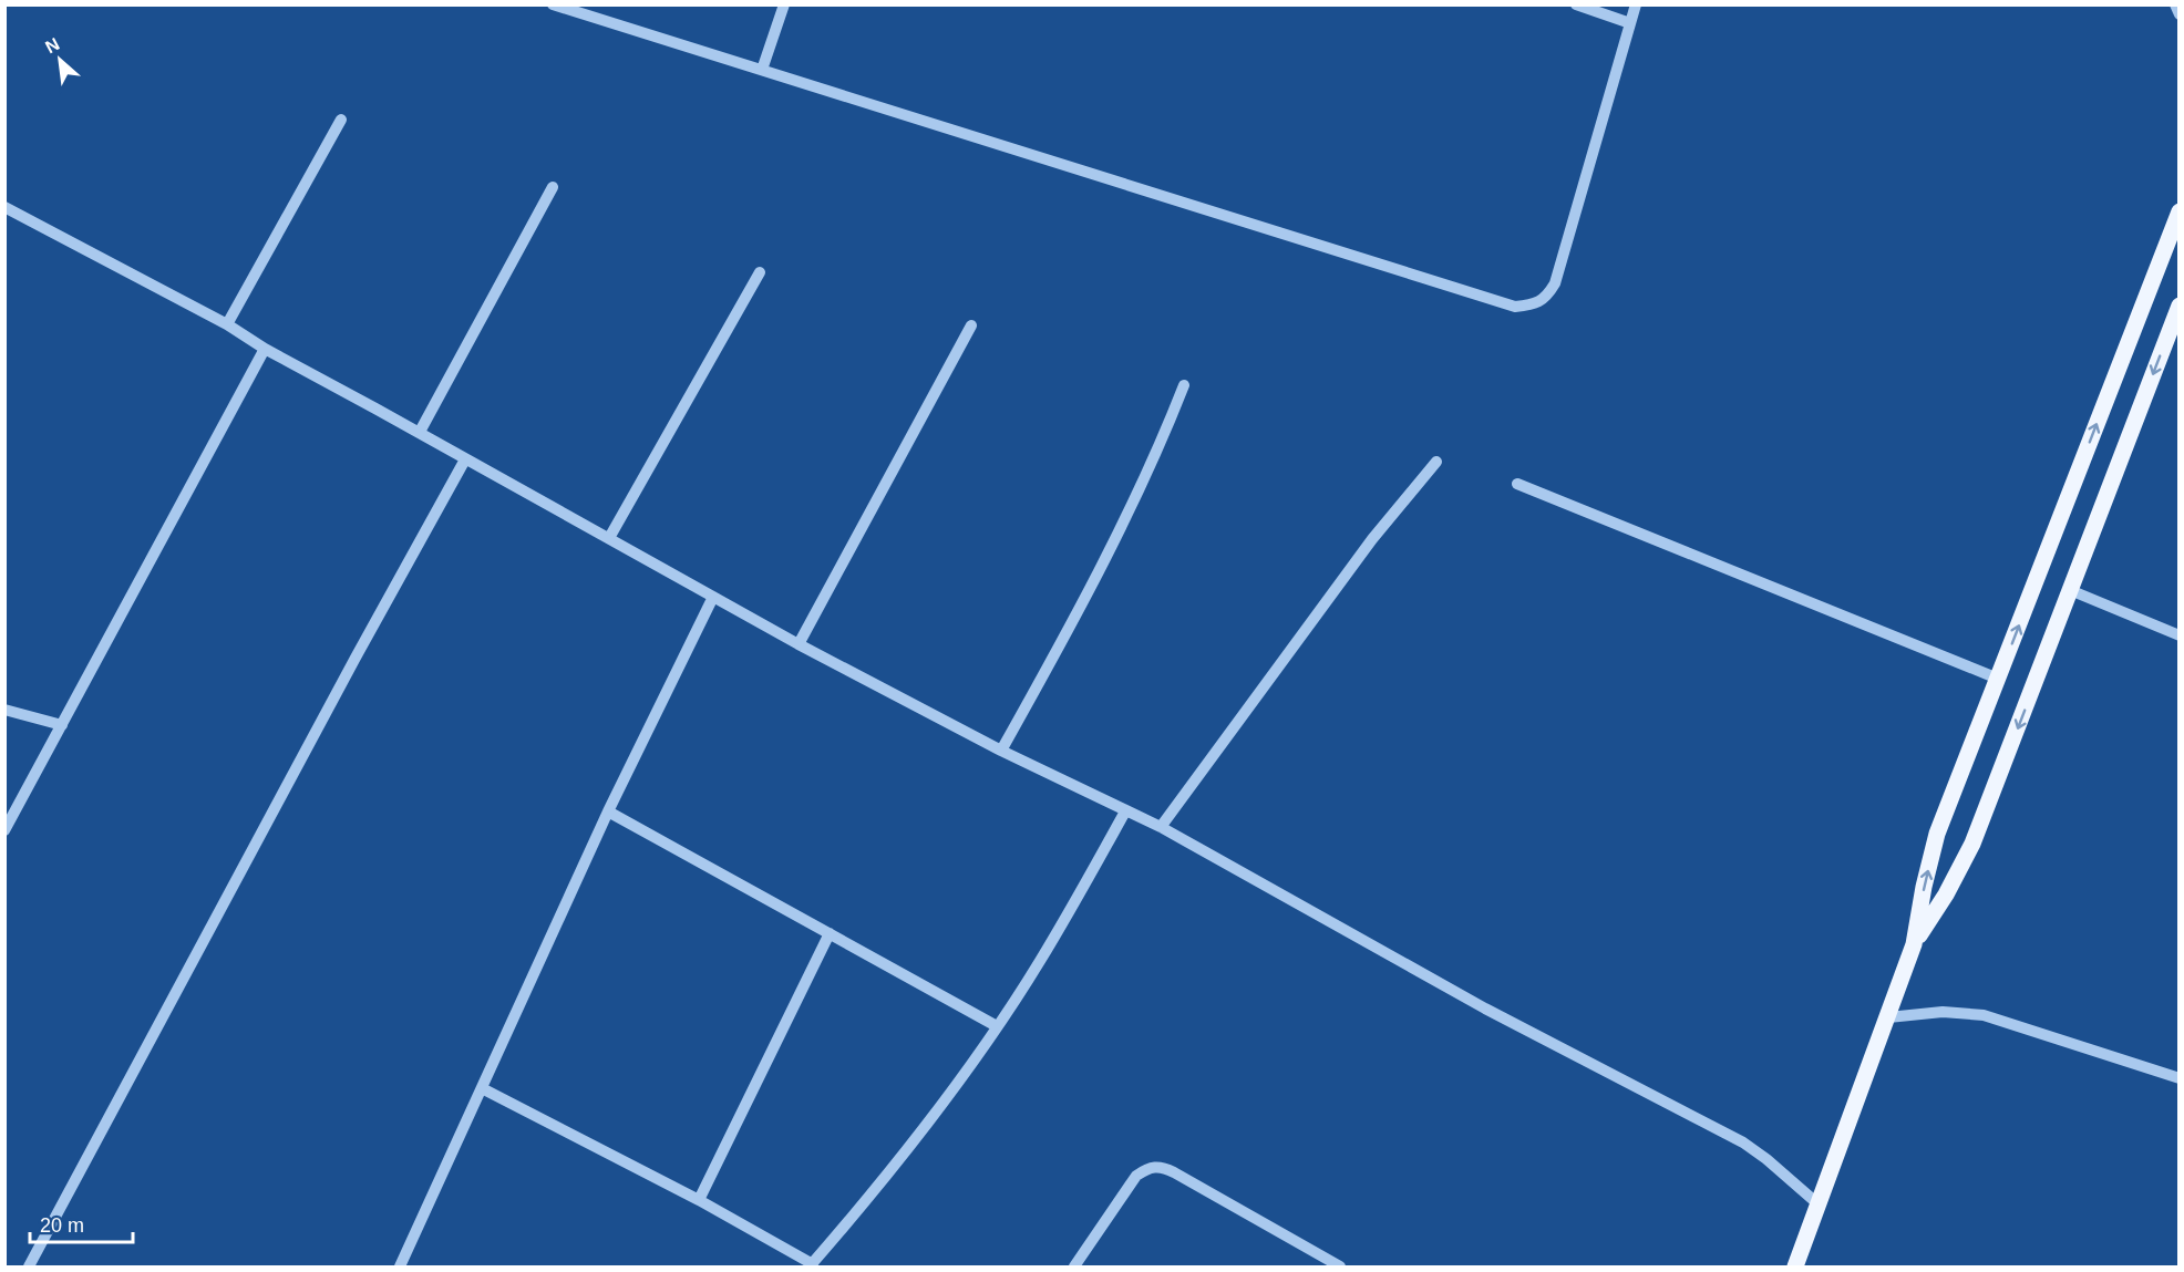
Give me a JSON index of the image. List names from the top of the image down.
{
  "scale_bar": "20 m",
  "north": "top left"
}
